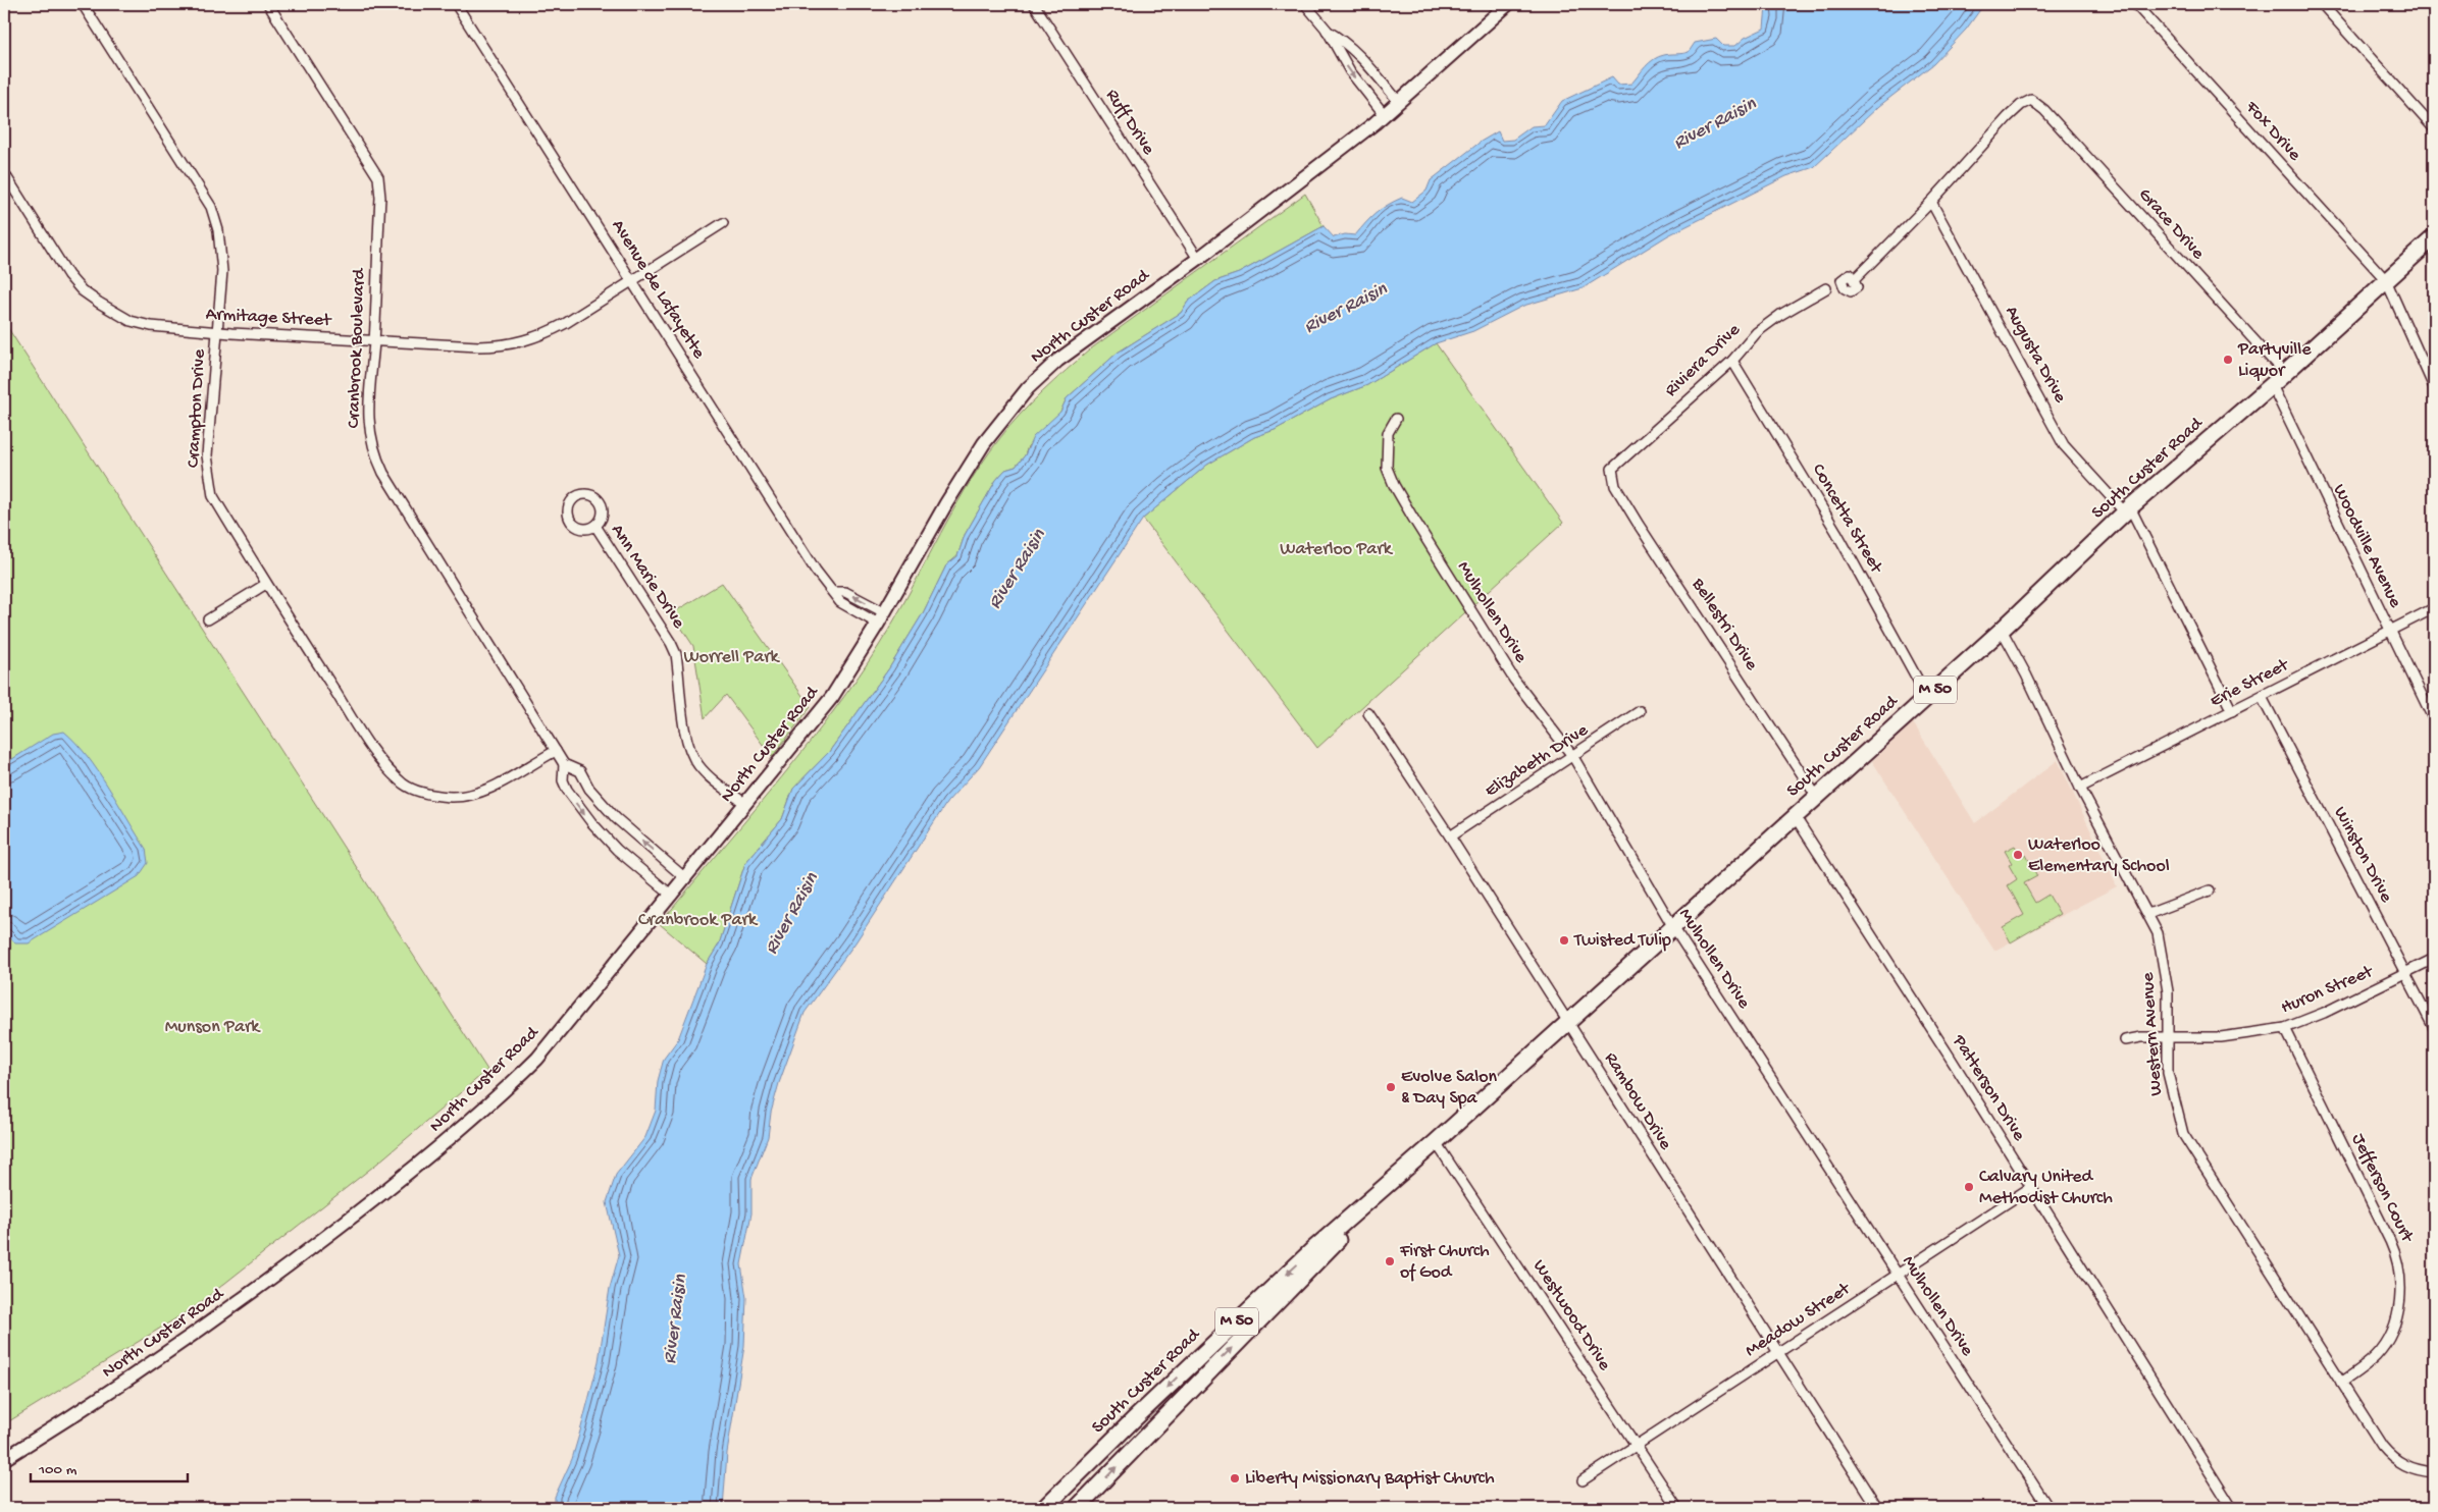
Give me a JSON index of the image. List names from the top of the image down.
{
  "streets": {
    "main road": ["South Custer Road", "M 50"],
    "street": [
      "Ruff Drive",
      "Fox Drive",
      "Grace Drive",
      "Avenue de Lafayette",
      "North Custer Road",
      "Armitage Street",
      "Cranbrook Boulevard",
      "Augusta Drive",
      "Riviera Drive",
      "Crampton Drive",
      "Concetta Street",
      "Woodville Avenue",
      "Ann Marie Drive",
      "Mulhollen Drive",
      "Bellestri Drive",
      "Erie Street",
      "Elizabeth Drive",
      "Winston Drive",
      "Huron Street",
      "Western Avenue",
      "Patterson Drive",
      "Rambow Drive",
      "Jefferson Court",
      "Westwood Drive",
      "Meadow Street"
    ]
  },
  "crossings": [
    ["Ruff Drive", "North Custer Road"],
    ["Fox Drive", "South Custer Road"],
    ["Grace Drive", "Augusta Drive"],
    ["Grace Drive", "South Custer Road"],
    ["Avenue de Lafayette", "North Custer Road"],
    ["Avenue de Lafayette", "Armitage Street"],
    ["North Custer Road", "Cranbrook Boulevard"],
    ["North Custer Road", "Ann Marie Drive"],
    ["Armitage Street", "Cranbrook Boulevard"],
    ["Armitage Street", "Crampton Drive"],
    ["Cranbrook Boulevard", "Crampton Drive"],
    ["Augusta Drive", "South Custer Road"],
    ["Riviera Drive", "Concetta Street"],
    ["Riviera Drive", "Bellestri Drive"],
    ["South Custer Road", "Concetta Street"],
    ["South Custer Road", "Woodville Avenue"],
    ["South Custer Road", "Mulhollen Drive"],
    ["South Custer Road", "Bellestri Drive"],
    ["South Custer Road", "Western Avenue"],
    ["South Custer Road", "Patterson Drive"],
    ["South Custer Road", "Rambow Drive"],
    ["South Custer Road", "Westwood Drive"],
    ["Woodville Avenue", "Erie Street"],
    ["Mulhollen Drive", "Elizabeth Drive"],
    ["Mulhollen Drive", "Meadow Street"],
    ["Erie Street", "Winston Drive"],
    ["Erie Street", "Western Avenue"],
    ["Elizabeth Drive", "Rambow Drive"],
    ["Winston Drive", "Huron Street"],
    ["Huron Street", "Western Avenue"],
    ["Huron Street", "Jefferson Court"],
    ["Western Avenue", "Jefferson Court"],
    ["Patterson Drive", "Meadow Street"],
    ["Rambow Drive", "Meadow Street"],
    ["Westwood Drive", "Meadow Street"]
  ],
  "water": ["River Raisin"],
  "parks": [
    "Waterloo Park",
    "Worrell Park",
    "Cranbrook Park",
    "Munson Park"
  ],
  "places": [
    "Partyville Liquor",
    "Waterloo Elementary School",
    "Twisted Tulip",
    "Evolve Salon & Day Spa",
    "Calvary United Methodist Church",
    "First Church of God",
    "Liberty Missionary Baptist Church"
  ],
  "scale_bar": "100 m"
}
